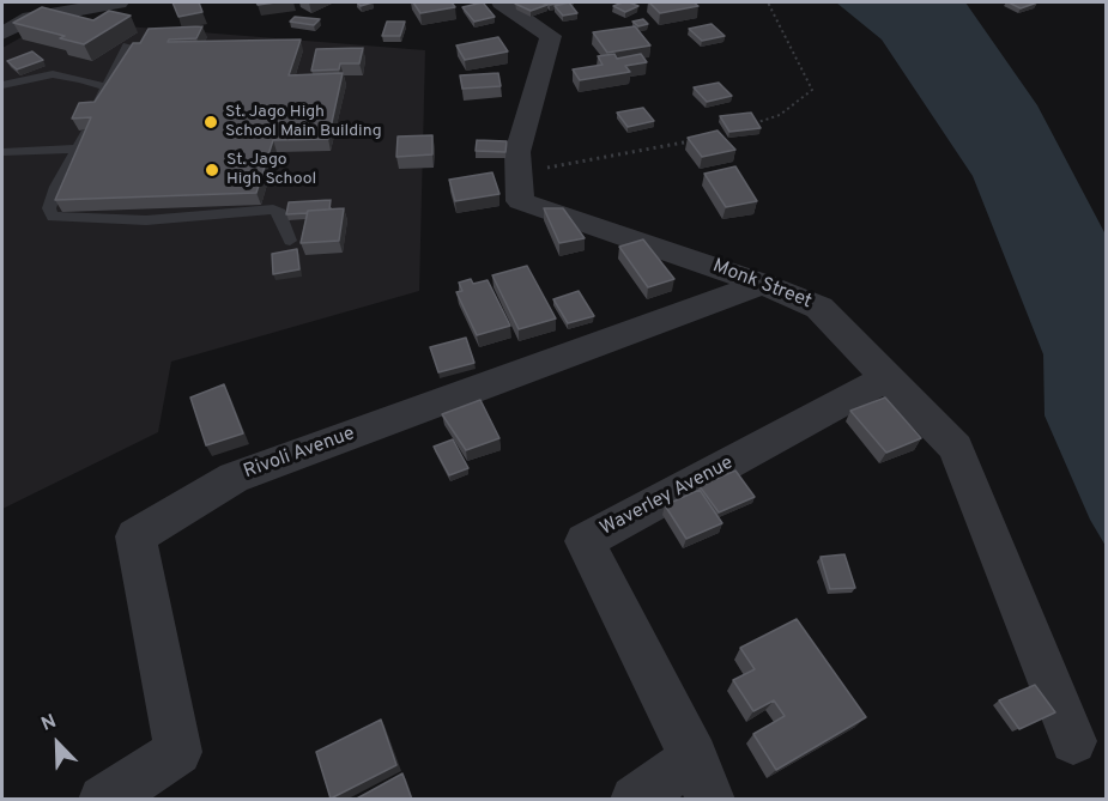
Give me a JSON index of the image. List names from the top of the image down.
{
  "streets": {
    "street": ["Monk Street", "Rivoli Avenue", "Waverley Avenue"]
  },
  "crossings": [
    ["Monk Street", "Rivoli Avenue"],
    ["Monk Street", "Waverley Avenue"]
  ],
  "places": ["St. Jago High School Main Building", "St. Jago High School"],
  "north": "top left"
}
